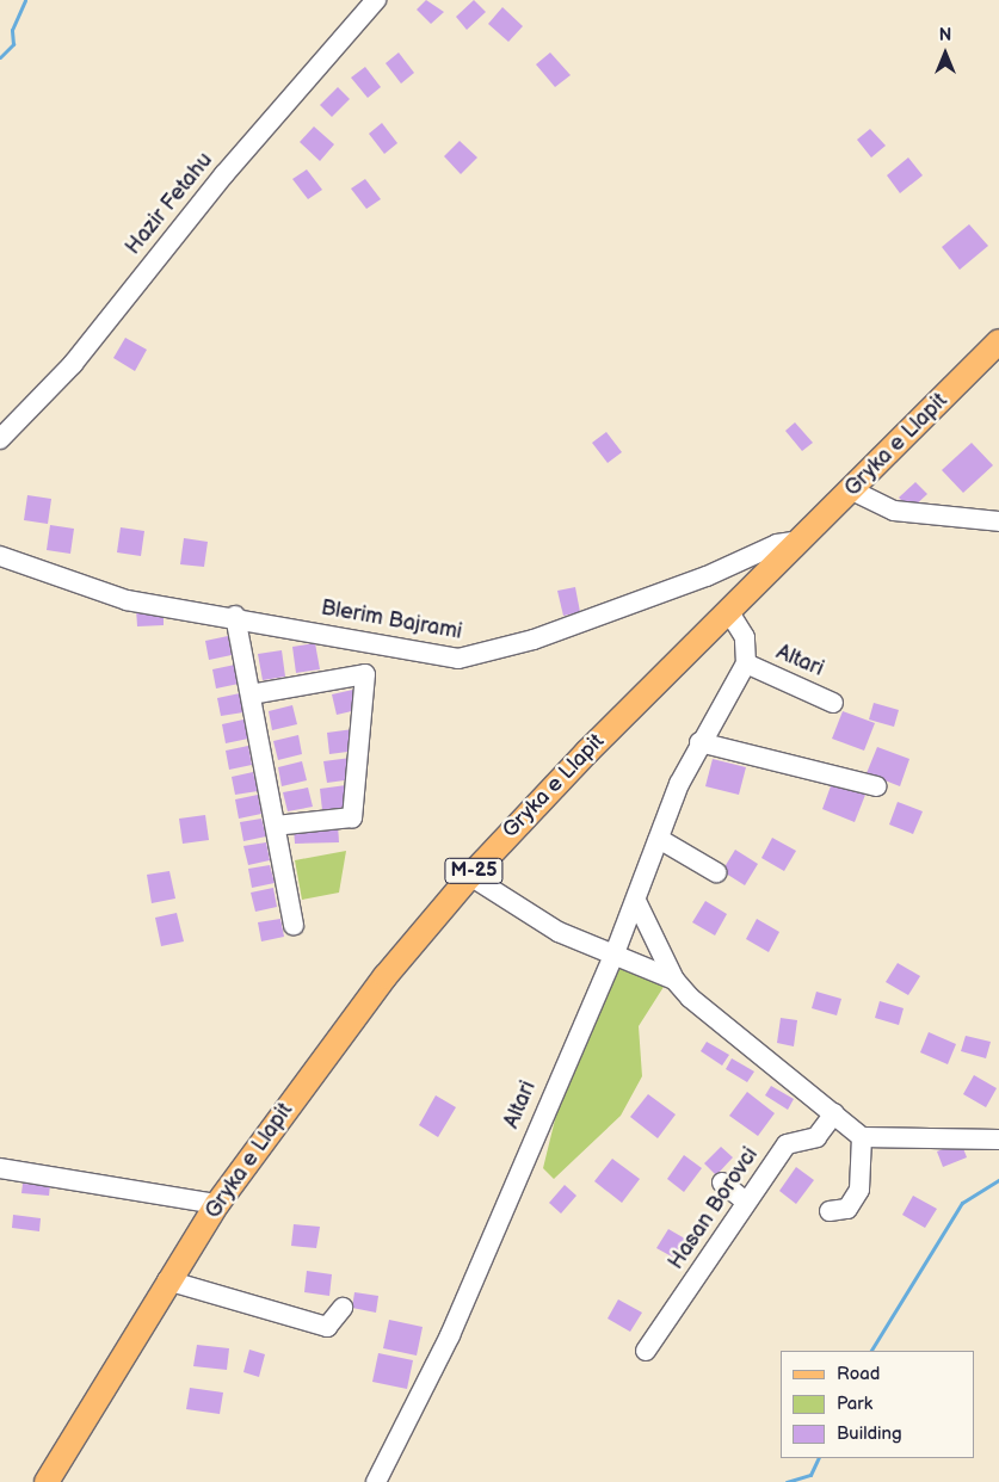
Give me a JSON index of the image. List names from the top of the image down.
{
  "streets": {
    "main road": ["Gryka e Llapit", "M-25"],
    "street": [
      "Hazir Fetahu",
      "Blerim Bajrami",
      "Altari",
      "Hasan Borovci"
    ]
  },
  "crossings": [
    ["Gryka e Llapit", "Blerim Bajrami"],
    ["Gryka e Llapit", "Altari"]
  ],
  "legend": ["Road", "Park", "Building"],
  "north": "top"
}
